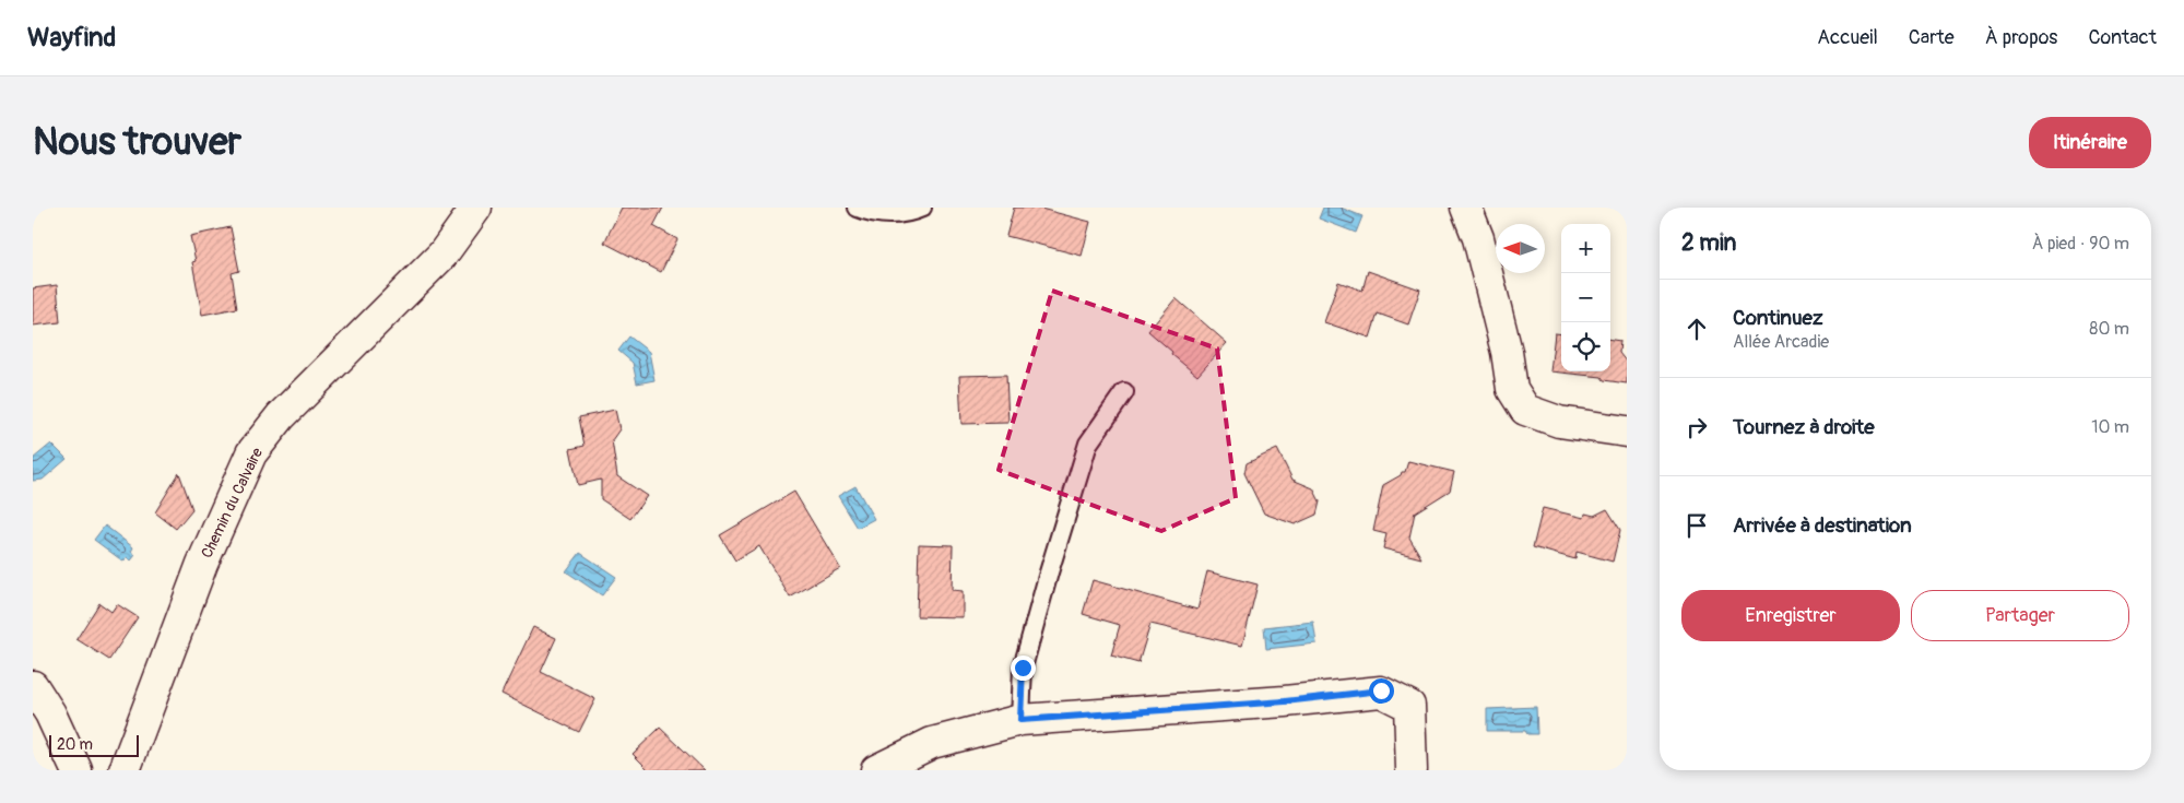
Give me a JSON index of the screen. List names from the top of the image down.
{
  "streets": {
    "street": ["Chemin du Calvaire"]
  },
  "scale_bar": "20 m",
  "north": "left",
  "page": {
    "header": "Wayfind",
    "nav": [
      "Accueil",
      "Carte",
      "À propos",
      "Contact"
    ],
    "buttons": [
      "Itinéraire",
      ["Enregistrer", "Partager"]
    ],
    "title": "Nous trouver",
    "heading": ["2 min", "À pied · 90 m"],
    "map_buttons": ["+", "−"],
    "list": [
      ["Continuez", "Allée Arcadie", "80 m"],
      ["Tournez à droite", "10 m"],
      "Arrivée à destination"
    ],
    "scale": "20 m"
  }
}
